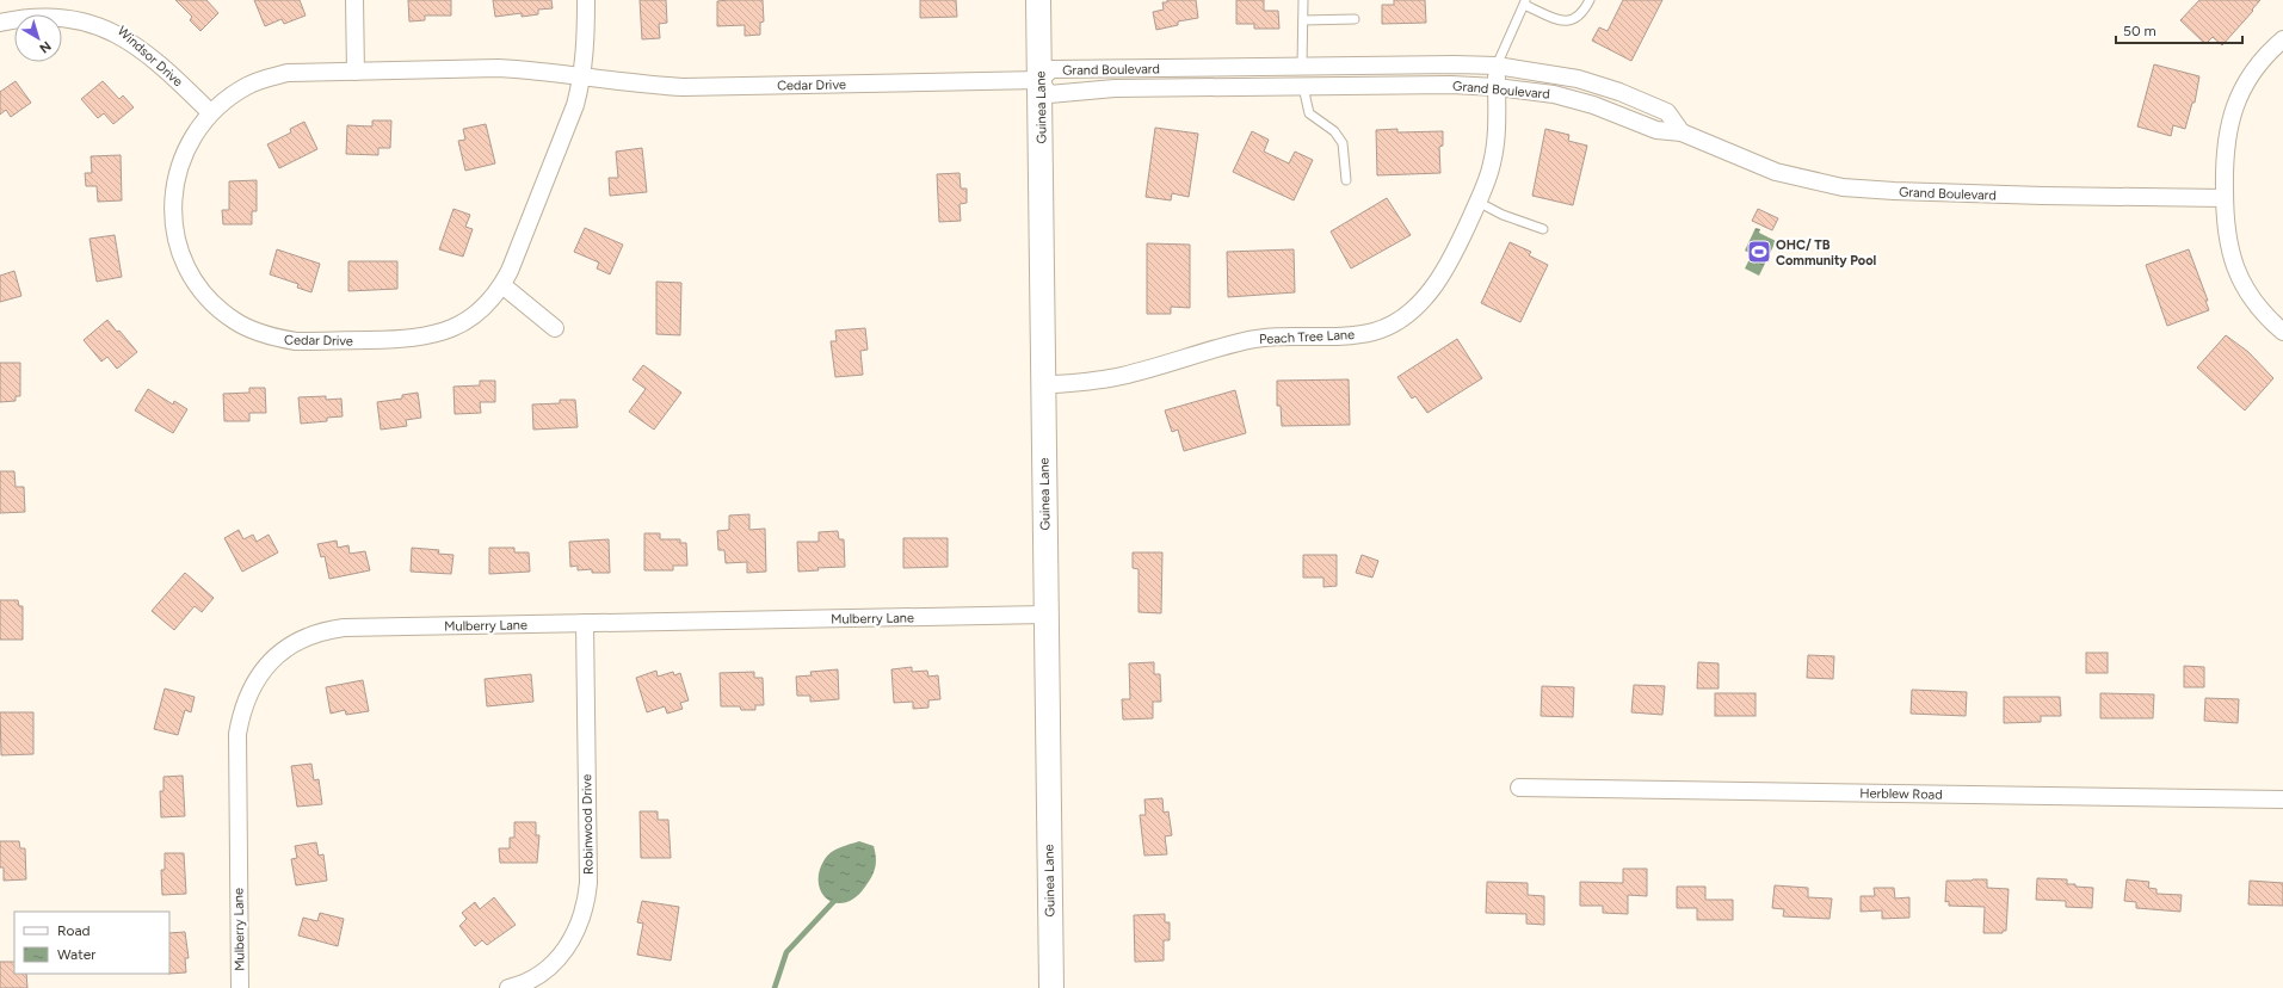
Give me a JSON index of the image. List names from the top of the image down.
{
  "streets": {
    "street": [
      "Windsor Drive",
      "Grand Boulevard",
      "Cedar Drive",
      "Guinea Lane",
      "Peach Tree Lane",
      "Mulberry Lane",
      "Herblew Road",
      "Robinwood Drive"
    ]
  },
  "crossings": [
    ["Windsor Drive", "Cedar Drive"],
    ["Grand Boulevard", "Cedar Drive"],
    ["Grand Boulevard", "Guinea Lane"],
    ["Grand Boulevard", "Peach Tree Lane"],
    ["Cedar Drive", "Guinea Lane"],
    ["Guinea Lane", "Peach Tree Lane"],
    ["Guinea Lane", "Mulberry Lane"],
    ["Mulberry Lane", "Robinwood Drive"]
  ],
  "places": {
    "sports": ["OHC/ TB Community Pool"]
  },
  "legend": ["Road", "Water"],
  "scale_bar": "50 m",
  "north": "bottom right"
}
